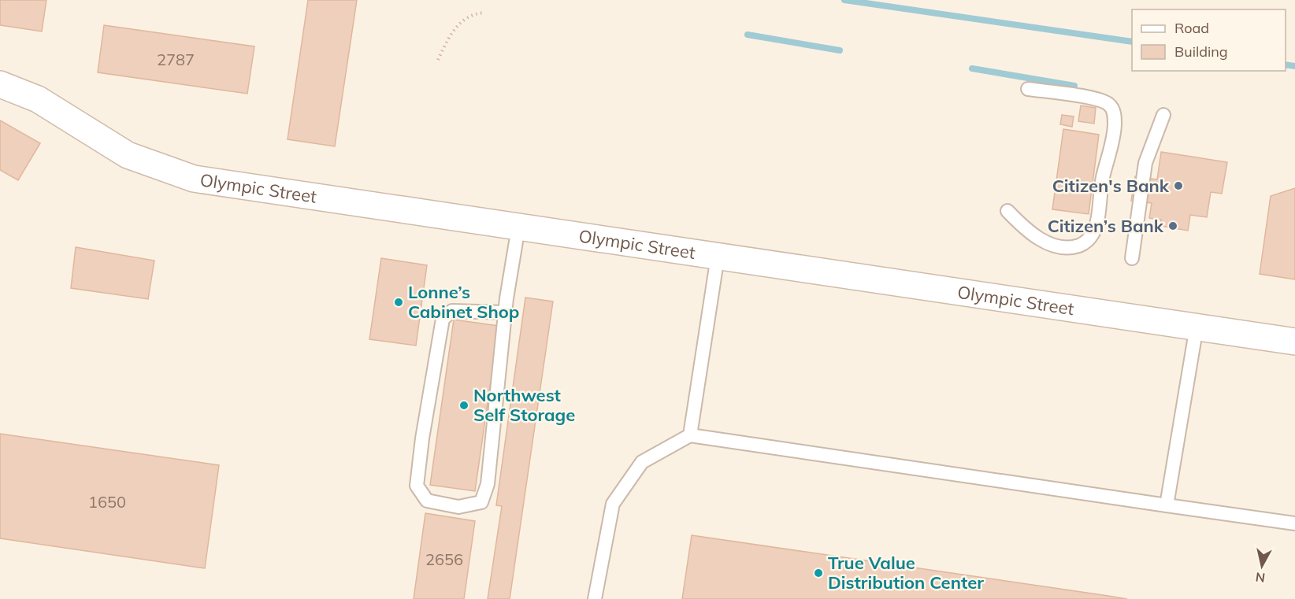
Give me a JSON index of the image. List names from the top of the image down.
{
  "streets": {
    "main road": ["Olympic Street"]
  },
  "places": [
    "Citizen's Bank",
    "Citizen’s Bank",
    "Lonne’s Cabinet Shop",
    "Northwest Self Storage",
    "True Value Distribution Center"
  ],
  "house_numbers": ["2787", "1650", "2656"],
  "legend": ["Road", "Building"],
  "north": "bottom"
}
